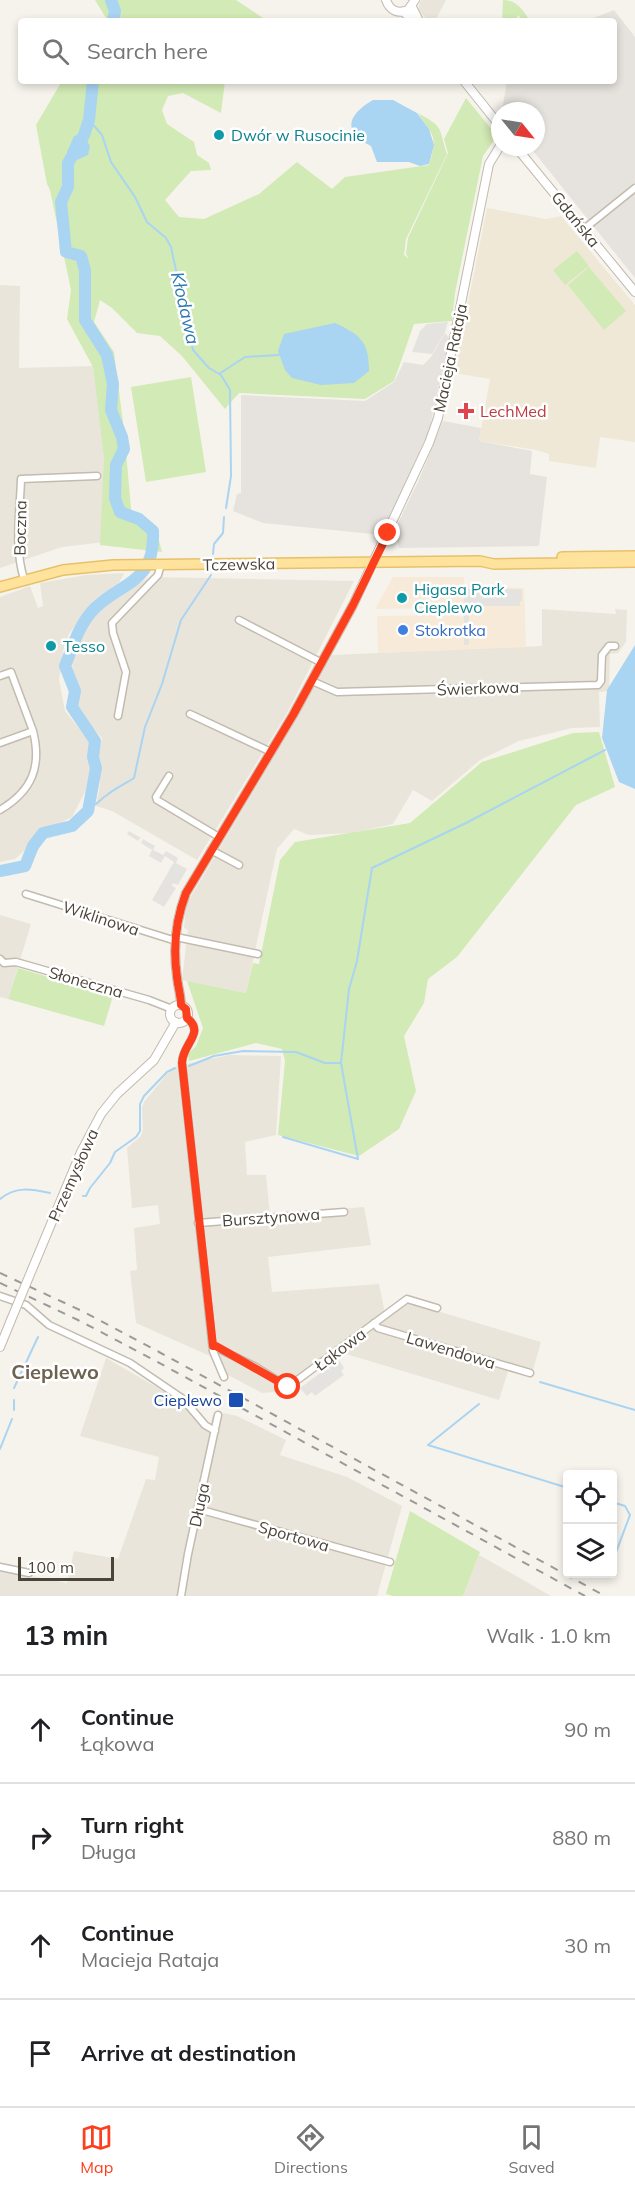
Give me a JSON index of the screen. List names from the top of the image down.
{
  "streets": {
    "main road": ["Tczewska"],
    "street": [
      "Gdańska",
      "Macieja Rataja",
      "Boczna",
      "Świerkowa",
      "Wiklinowa",
      "Słoneczna",
      "Przemysłowa",
      "Bursztynowa",
      "Łąkowa",
      "Lawendowa",
      "Długa",
      "Sportowa"
    ]
  },
  "crossings": [
    ["Macieja Rataja", "Tczewska"],
    ["Boczna", "Tczewska"],
    ["Słoneczna", "Przemysłowa"],
    ["Łąkowa", "Lawendowa"],
    ["Długa", "Sportowa"]
  ],
  "districts": ["Cieplewo"],
  "water": ["Kłodawa"],
  "places": {
    "other": [
      "Dwór w Rusocinie",
      "Higasa Park Cieplewo",
      "Stokrotka",
      "Tesso"
    ],
    "health": ["LechMed"],
    "transit": ["Cieplewo"]
  },
  "scale_bar": "100 m",
  "north": "bottom right",
  "page": {
    "search": "Search here",
    "scale": "100 m",
    "heading": ["13 min", "Walk · 1.0 km"],
    "list": [
      ["Continue", "Łąkowa", "90 m"],
      ["Turn right", "Długa", "880 m"],
      ["Continue", "Macieja Rataja", "30 m"],
      "Arrive at destination"
    ],
    "nav": ["Map", "Directions", "Saved"]
  }
}
